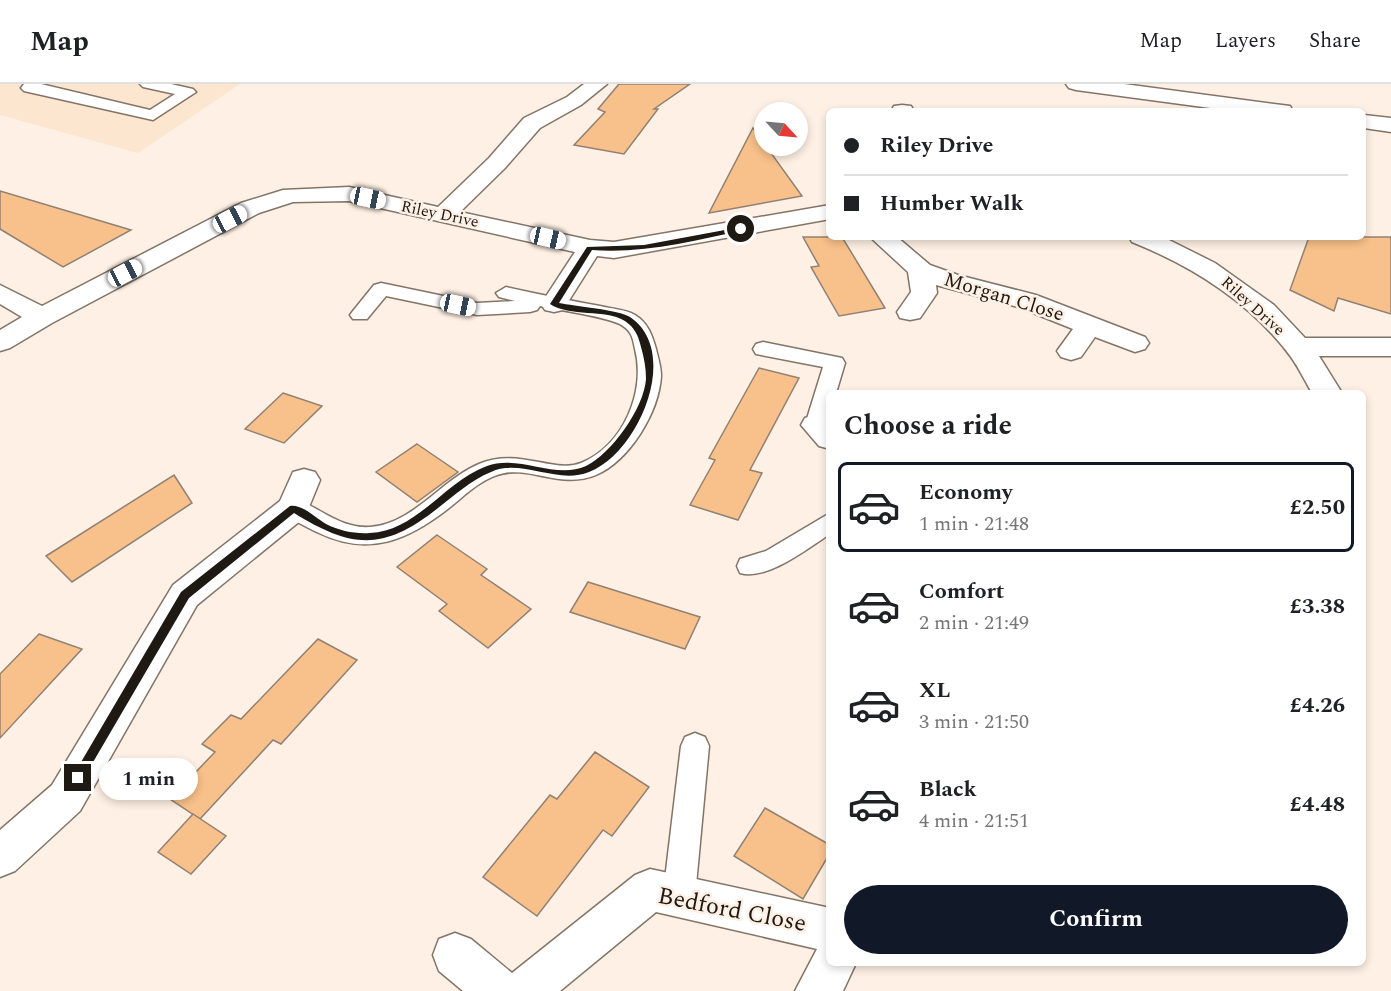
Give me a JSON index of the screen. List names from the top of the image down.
{
  "streets": {
    "street": ["Riley Drive", "Morgan Close", "Bedford Close"]
  },
  "north": "bottom right",
  "page": {
    "header": "Map",
    "nav": ["Map", "Layers", "Share"],
    "banner": ["Riley Drive", "Humber Walk"],
    "heading": "Choose a ride",
    "list": [
      {
        "name": "Economy",
        "note": "1 min · 21:48",
        "value": "£2.50"
      },
      {
        "name": "Comfort",
        "note": "2 min · 21:49",
        "value": "£3.38"
      },
      {
        "name": "XL",
        "note": "3 min · 21:50",
        "value": "£4.26"
      },
      {
        "name": "Black",
        "note": "4 min · 21:51",
        "value": "£4.48"
      }
    ],
    "bubble": "1 min",
    "buttons": "Confirm"
  }
}
